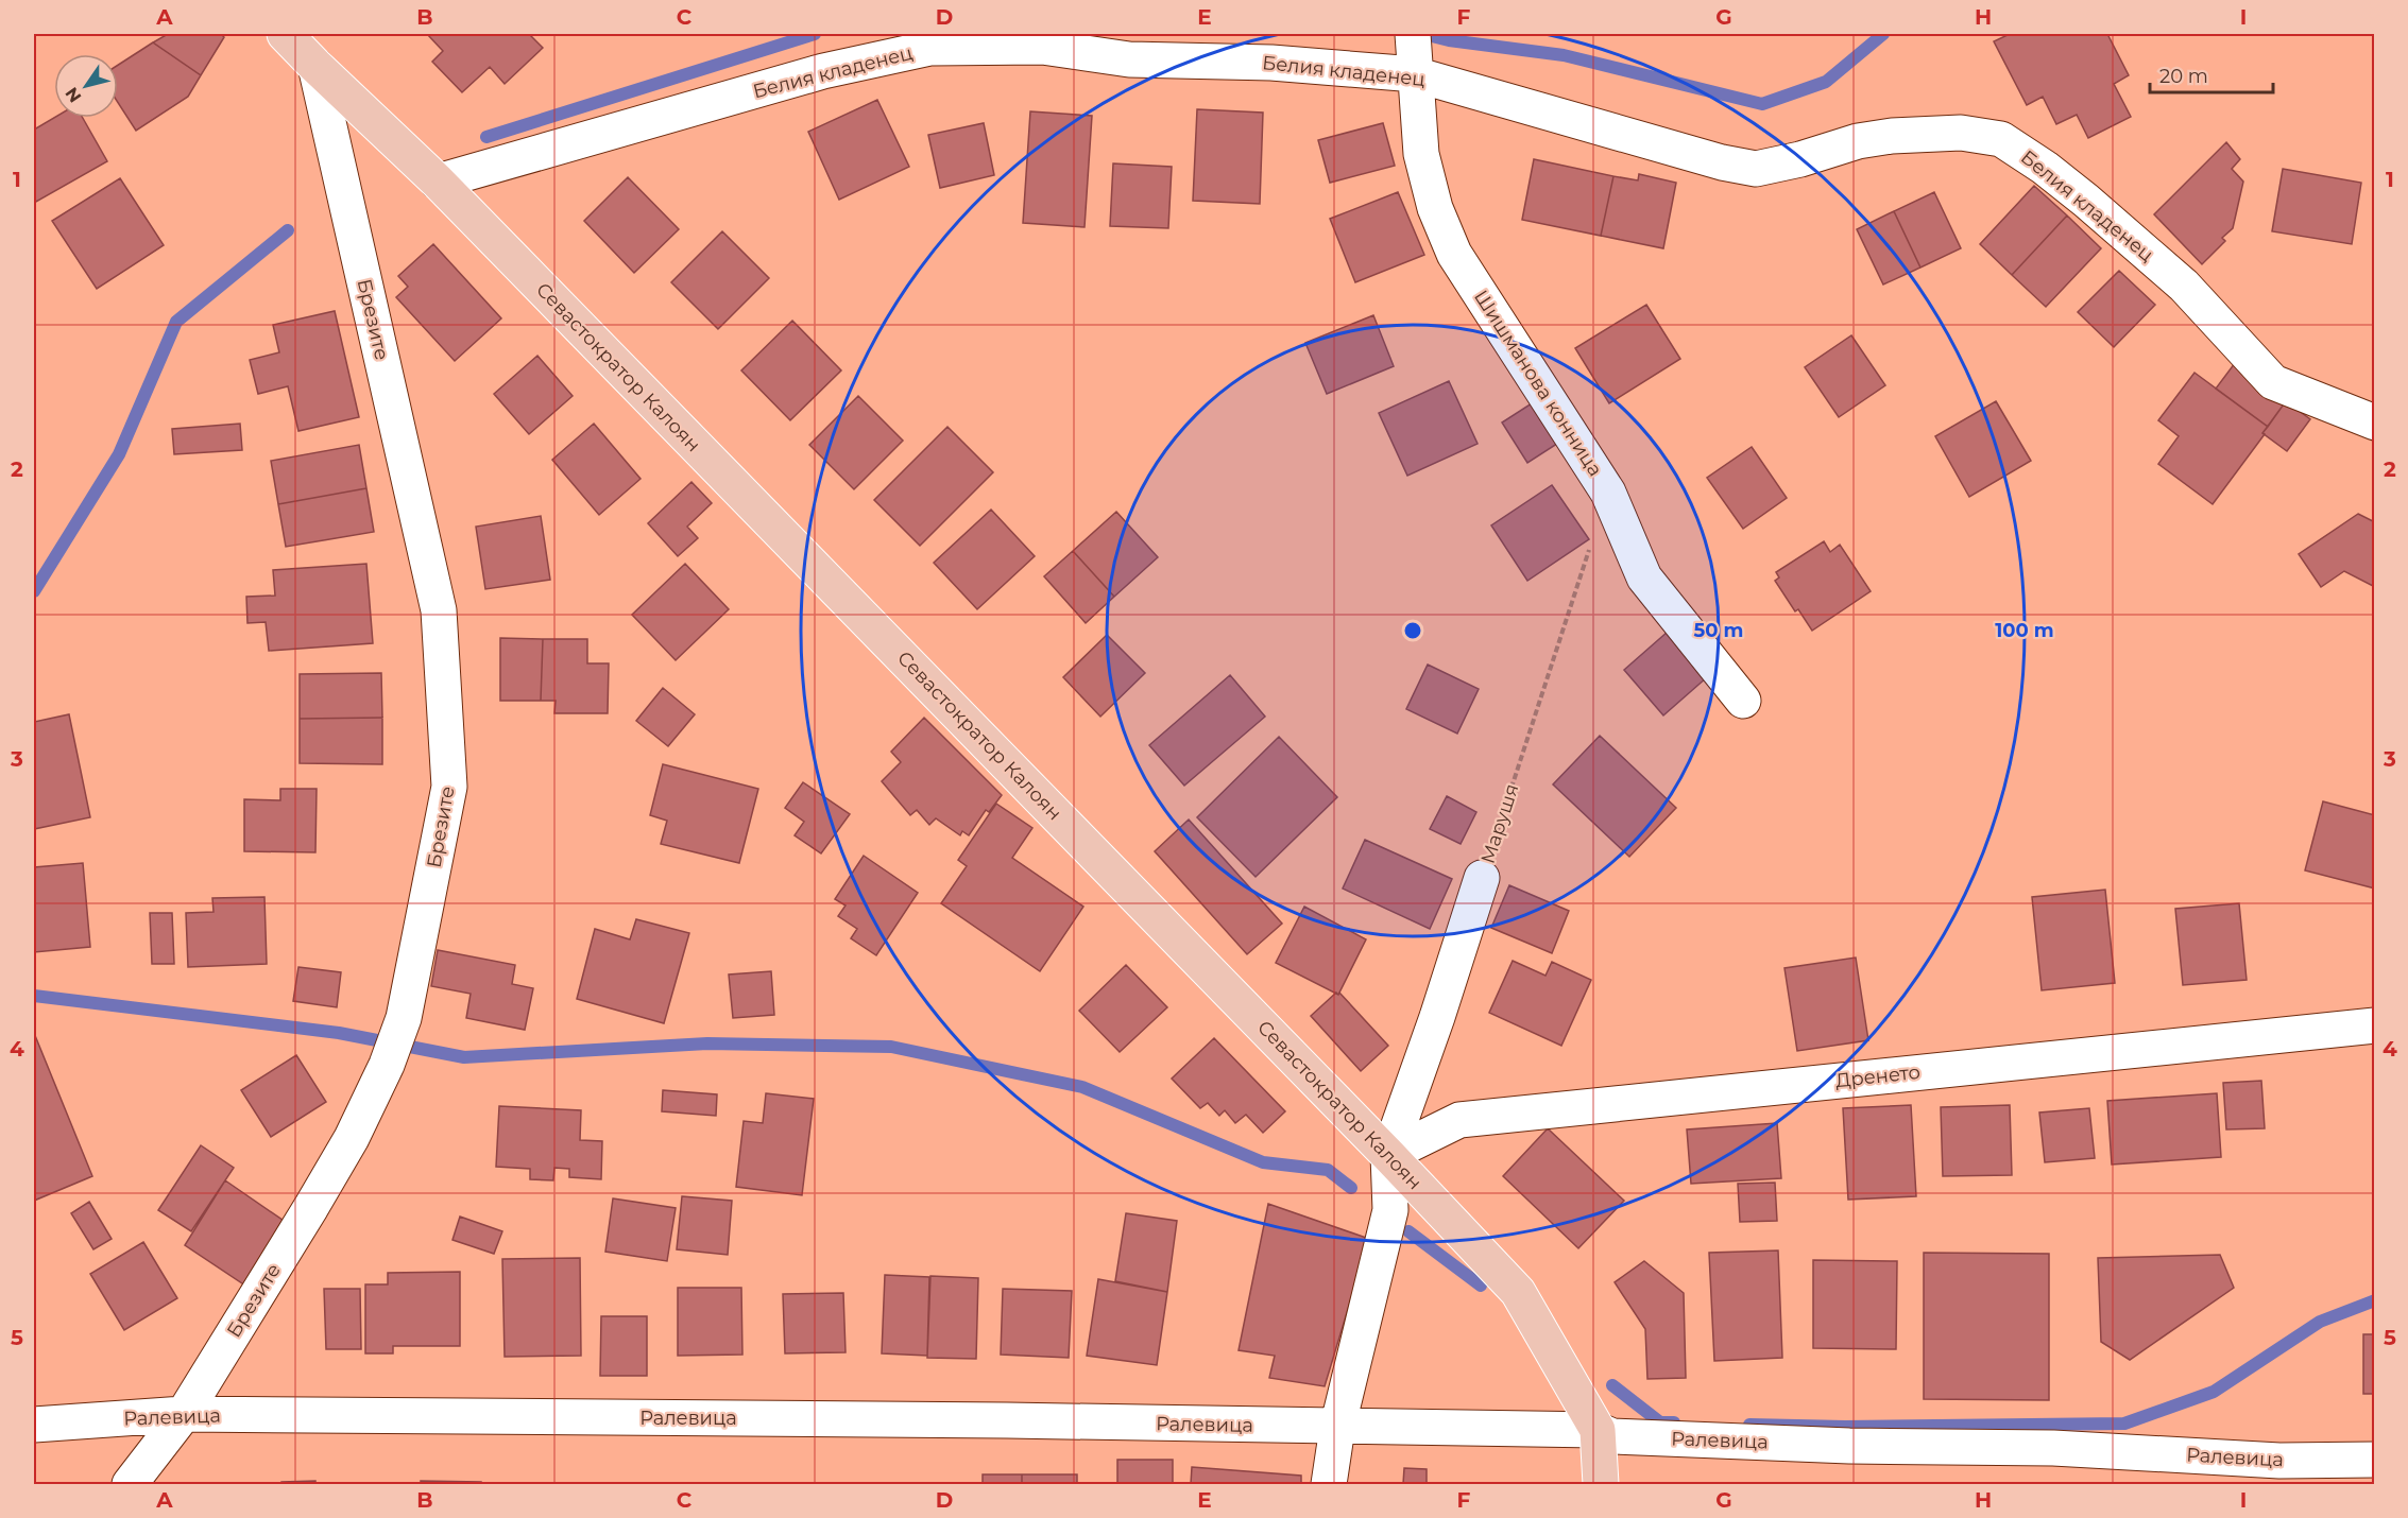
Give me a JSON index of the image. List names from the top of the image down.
{
  "streets": {
    "main road": ["Севастократор Калоян"],
    "street": [
      "Белия кладенец",
      "Брезите",
      "Шишманова конница",
      "Марушя",
      "Дренето",
      "Ралевица"
    ]
  },
  "crossings": [
    ["Белия кладенец", "Севастократор Калоян"],
    ["Белия кладенец", "Шишманова конница"],
    ["Брезите", "Севастократор Калоян"],
    ["Брезите", "Ралевица"],
    ["Севастократор Калоян", "Марушя"],
    ["Севастократор Калоян", "Дренето"],
    ["Севастократор Калоян", "Ралевица"],
    ["Шишманова конница", "Марушя"],
    ["Марушя", "Дренето"]
  ],
  "scale_bar": "20 m",
  "north": "bottom left",
  "grid": {
    "columns": [
      "A",
      "B",
      "C",
      "D",
      "E",
      "F",
      "G",
      "H",
      "I"
    ],
    "rows": [
      "1",
      "2",
      "3",
      "4",
      "5"
    ]
  },
  "rings": ["50 m", "100 m"]
}
